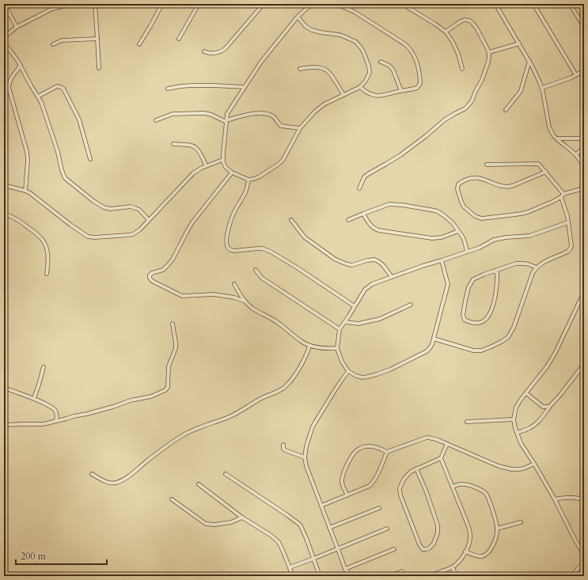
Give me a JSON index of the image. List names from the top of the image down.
{
  "scale_bar": "200 m"
}
